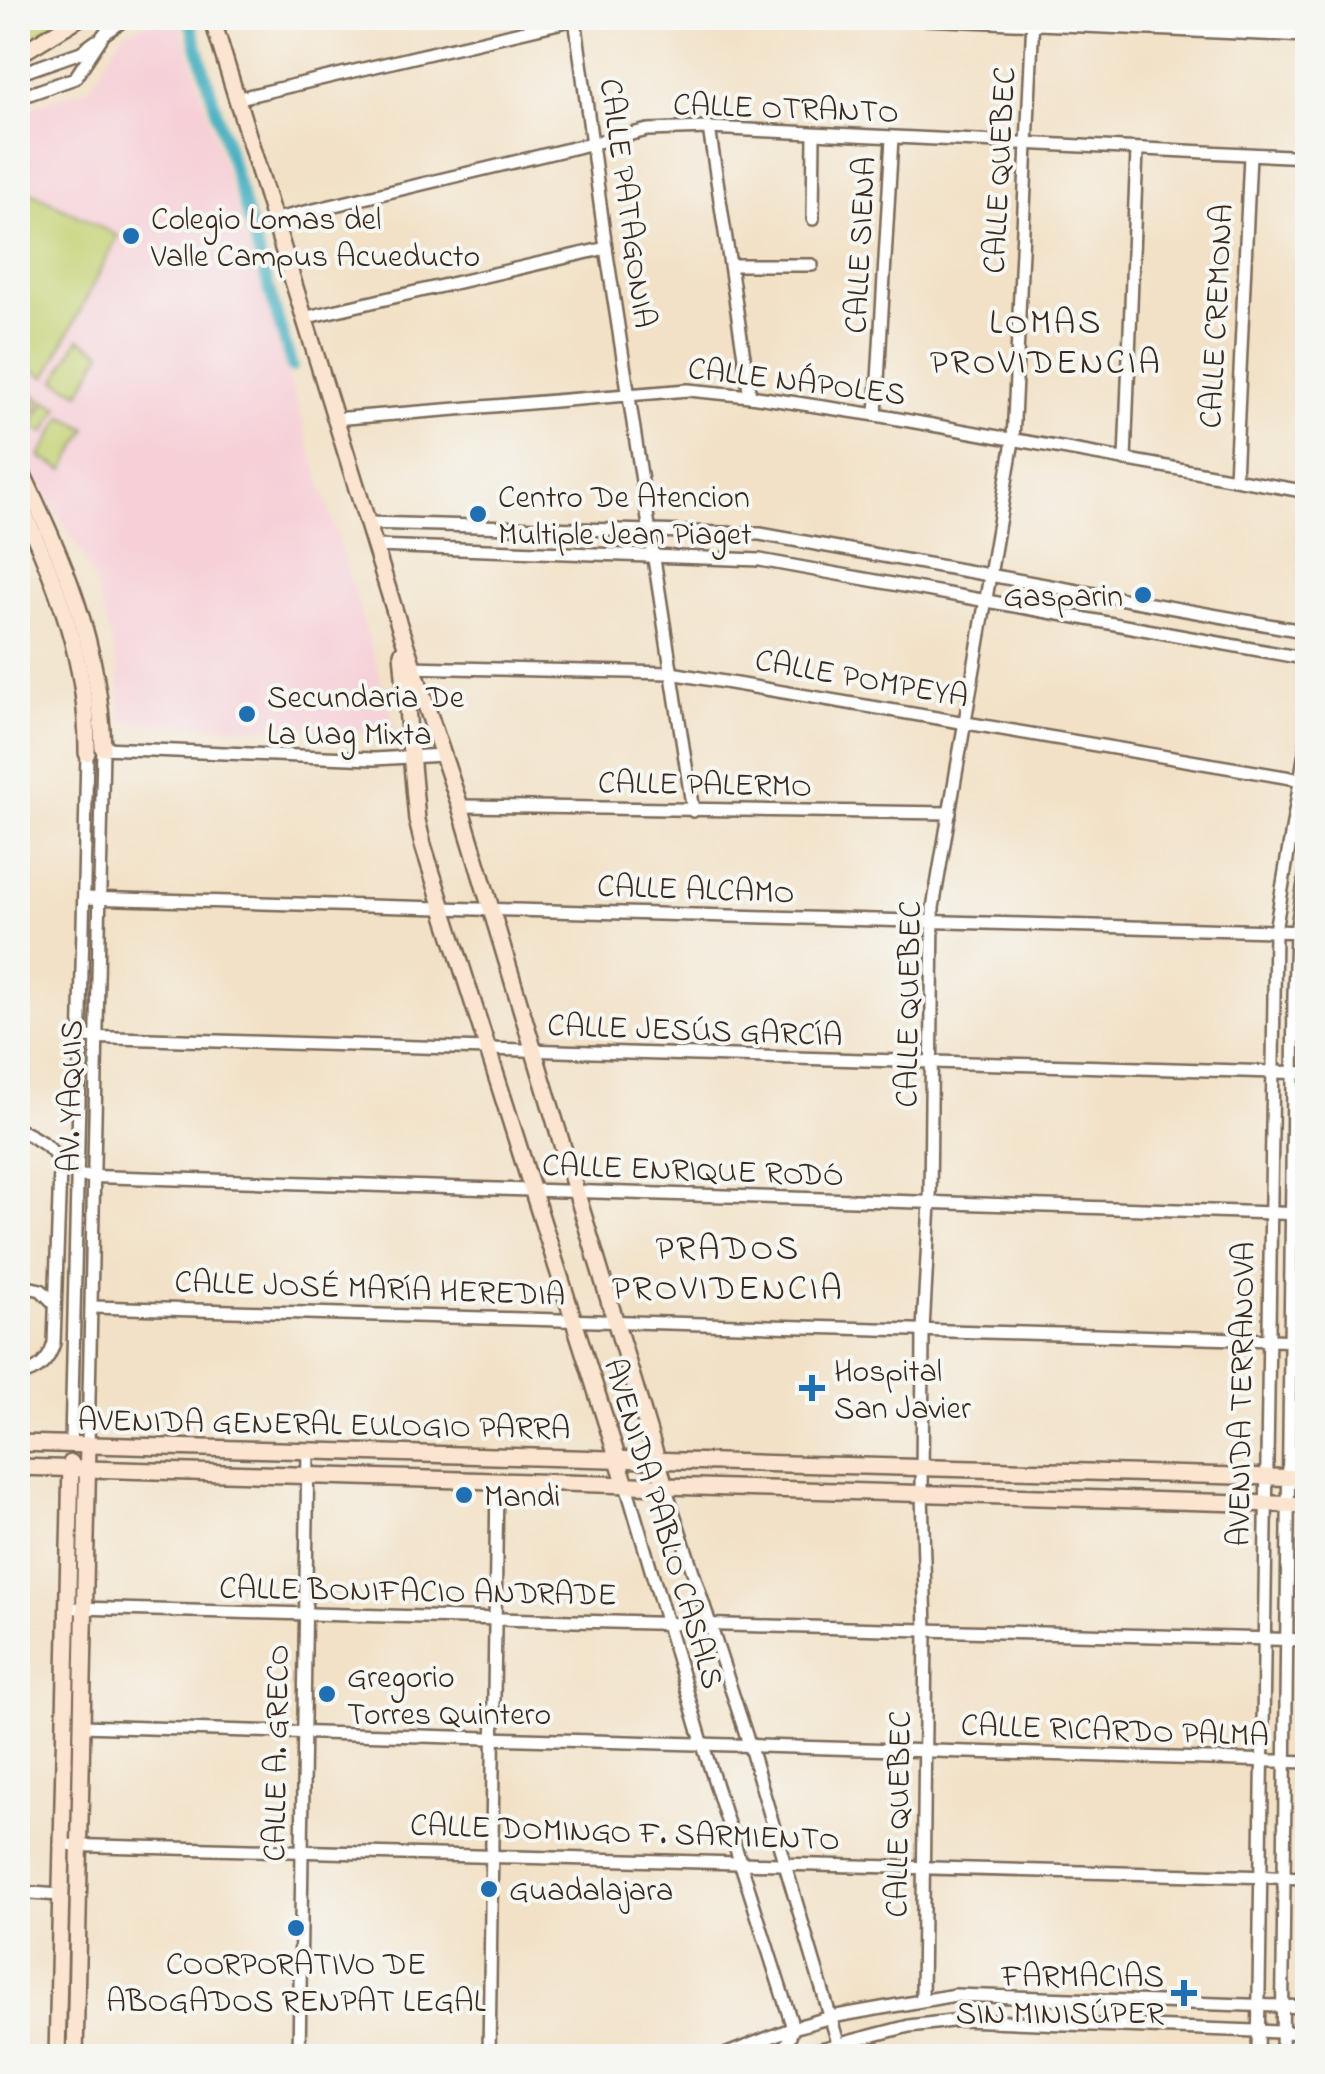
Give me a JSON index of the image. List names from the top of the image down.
{
  "streets": {
    "street": [
      "CALLE OTRANTO",
      "CALLE QUEBEC",
      "CALLE PATAGONIA",
      "CALLE SIENA",
      "CALLE CREMONA",
      "CALLE NÁPOLES",
      "CALLE POMPEYA",
      "CALLE PALERMO",
      "CALLE ALCAMO",
      "CALLE JESÚS GARCÍA",
      "AV. YAQUIS",
      "CALLE ENRIQUE RODÓ",
      "CALLE JOSÉ MARÍA HEREDIA",
      "AVENIDA TERRANOVA",
      "AVENIDA GENERAL EULOGIO PARRA",
      "AVENIDA PABLO CASALS",
      "CALLE BONIFACIO ANDRADE",
      "CALLE RICARDO PALMA",
      "CALLE A. GRECO",
      "CALLE DOMINGO F. SARMIENTO"
    ]
  },
  "crossings": [
    ["CALLE OTRANTO", "CALLE QUEBEC"],
    ["CALLE OTRANTO", "CALLE PATAGONIA"],
    ["CALLE OTRANTO", "CALLE SIENA"],
    ["CALLE OTRANTO", "CALLE CREMONA"],
    ["CALLE OTRANTO", "AVENIDA PABLO CASALS"],
    ["CALLE QUEBEC", "CALLE NÁPOLES"],
    ["CALLE QUEBEC", "CALLE POMPEYA"],
    ["CALLE QUEBEC", "CALLE PALERMO"],
    ["CALLE QUEBEC", "CALLE ALCAMO"],
    ["CALLE QUEBEC", "CALLE JESÚS GARCÍA"],
    ["CALLE QUEBEC", "CALLE ENRIQUE RODÓ"],
    ["CALLE QUEBEC", "CALLE JOSÉ MARÍA HEREDIA"],
    ["CALLE QUEBEC", "AVENIDA GENERAL EULOGIO PARRA"],
    ["CALLE QUEBEC", "CALLE BONIFACIO ANDRADE"],
    ["CALLE QUEBEC", "CALLE RICARDO PALMA"],
    ["CALLE QUEBEC", "CALLE DOMINGO F. SARMIENTO"],
    ["CALLE PATAGONIA", "CALLE NÁPOLES"],
    ["CALLE PATAGONIA", "CALLE POMPEYA"],
    ["CALLE PATAGONIA", "CALLE PALERMO"],
    ["CALLE SIENA", "CALLE NÁPOLES"],
    ["CALLE CREMONA", "CALLE NÁPOLES"],
    ["CALLE NÁPOLES", "AVENIDA PABLO CASALS"],
    ["CALLE POMPEYA", "AVENIDA TERRANOVA"],
    ["CALLE POMPEYA", "AVENIDA PABLO CASALS"],
    ["CALLE PALERMO", "AVENIDA PABLO CASALS"],
    ["CALLE ALCAMO", "AV. YAQUIS"],
    ["CALLE ALCAMO", "AVENIDA TERRANOVA"],
    ["CALLE ALCAMO", "AVENIDA PABLO CASALS"],
    ["CALLE JESÚS GARCÍA", "AV. YAQUIS"],
    ["CALLE JESÚS GARCÍA", "AVENIDA TERRANOVA"],
    ["CALLE JESÚS GARCÍA", "AVENIDA PABLO CASALS"],
    ["AV. YAQUIS", "CALLE ENRIQUE RODÓ"],
    ["AV. YAQUIS", "CALLE JOSÉ MARÍA HEREDIA"],
    ["AV. YAQUIS", "AVENIDA GENERAL EULOGIO PARRA"],
    ["AV. YAQUIS", "CALLE BONIFACIO ANDRADE"],
    ["AV. YAQUIS", "CALLE DOMINGO F. SARMIENTO"],
    ["CALLE ENRIQUE RODÓ", "AVENIDA TERRANOVA"],
    ["CALLE ENRIQUE RODÓ", "AVENIDA PABLO CASALS"],
    ["CALLE JOSÉ MARÍA HEREDIA", "AVENIDA TERRANOVA"],
    ["CALLE JOSÉ MARÍA HEREDIA", "AVENIDA PABLO CASALS"],
    ["AVENIDA TERRANOVA", "AVENIDA GENERAL EULOGIO PARRA"],
    ["AVENIDA TERRANOVA", "CALLE BONIFACIO ANDRADE"],
    ["AVENIDA TERRANOVA", "CALLE RICARDO PALMA"],
    ["AVENIDA TERRANOVA", "CALLE DOMINGO F. SARMIENTO"],
    ["AVENIDA GENERAL EULOGIO PARRA", "AVENIDA PABLO CASALS"],
    ["AVENIDA GENERAL EULOGIO PARRA", "CALLE A. GRECO"],
    ["AVENIDA PABLO CASALS", "CALLE BONIFACIO ANDRADE"],
    ["AVENIDA PABLO CASALS", "CALLE RICARDO PALMA"],
    ["AVENIDA PABLO CASALS", "CALLE DOMINGO F. SARMIENTO"],
    ["CALLE BONIFACIO ANDRADE", "CALLE A. GRECO"],
    ["CALLE RICARDO PALMA", "CALLE A. GRECO"],
    ["CALLE A. GRECO", "CALLE DOMINGO F. SARMIENTO"]
  ],
  "districts": ["LOMAS PROVIDENCIA", "PRADOS PROVIDENCIA"],
  "places": {
    "other": [
      "Colegio Lomas del Valle Campus Acueducto",
      "Centro De Atencion Multiple Jean Piaget",
      "Gasparin",
      "Secundaria De La Uag Mixta",
      "Mandi",
      "Gregorio Torres Quintero",
      "Guadalajara",
      "COORPORATIVO DE ABOGADOS RENPAT LEGAL"
    ],
    "health": ["Hospital San Javier", "FARMACIAS SIN MINISÚPER"]
  }
}
